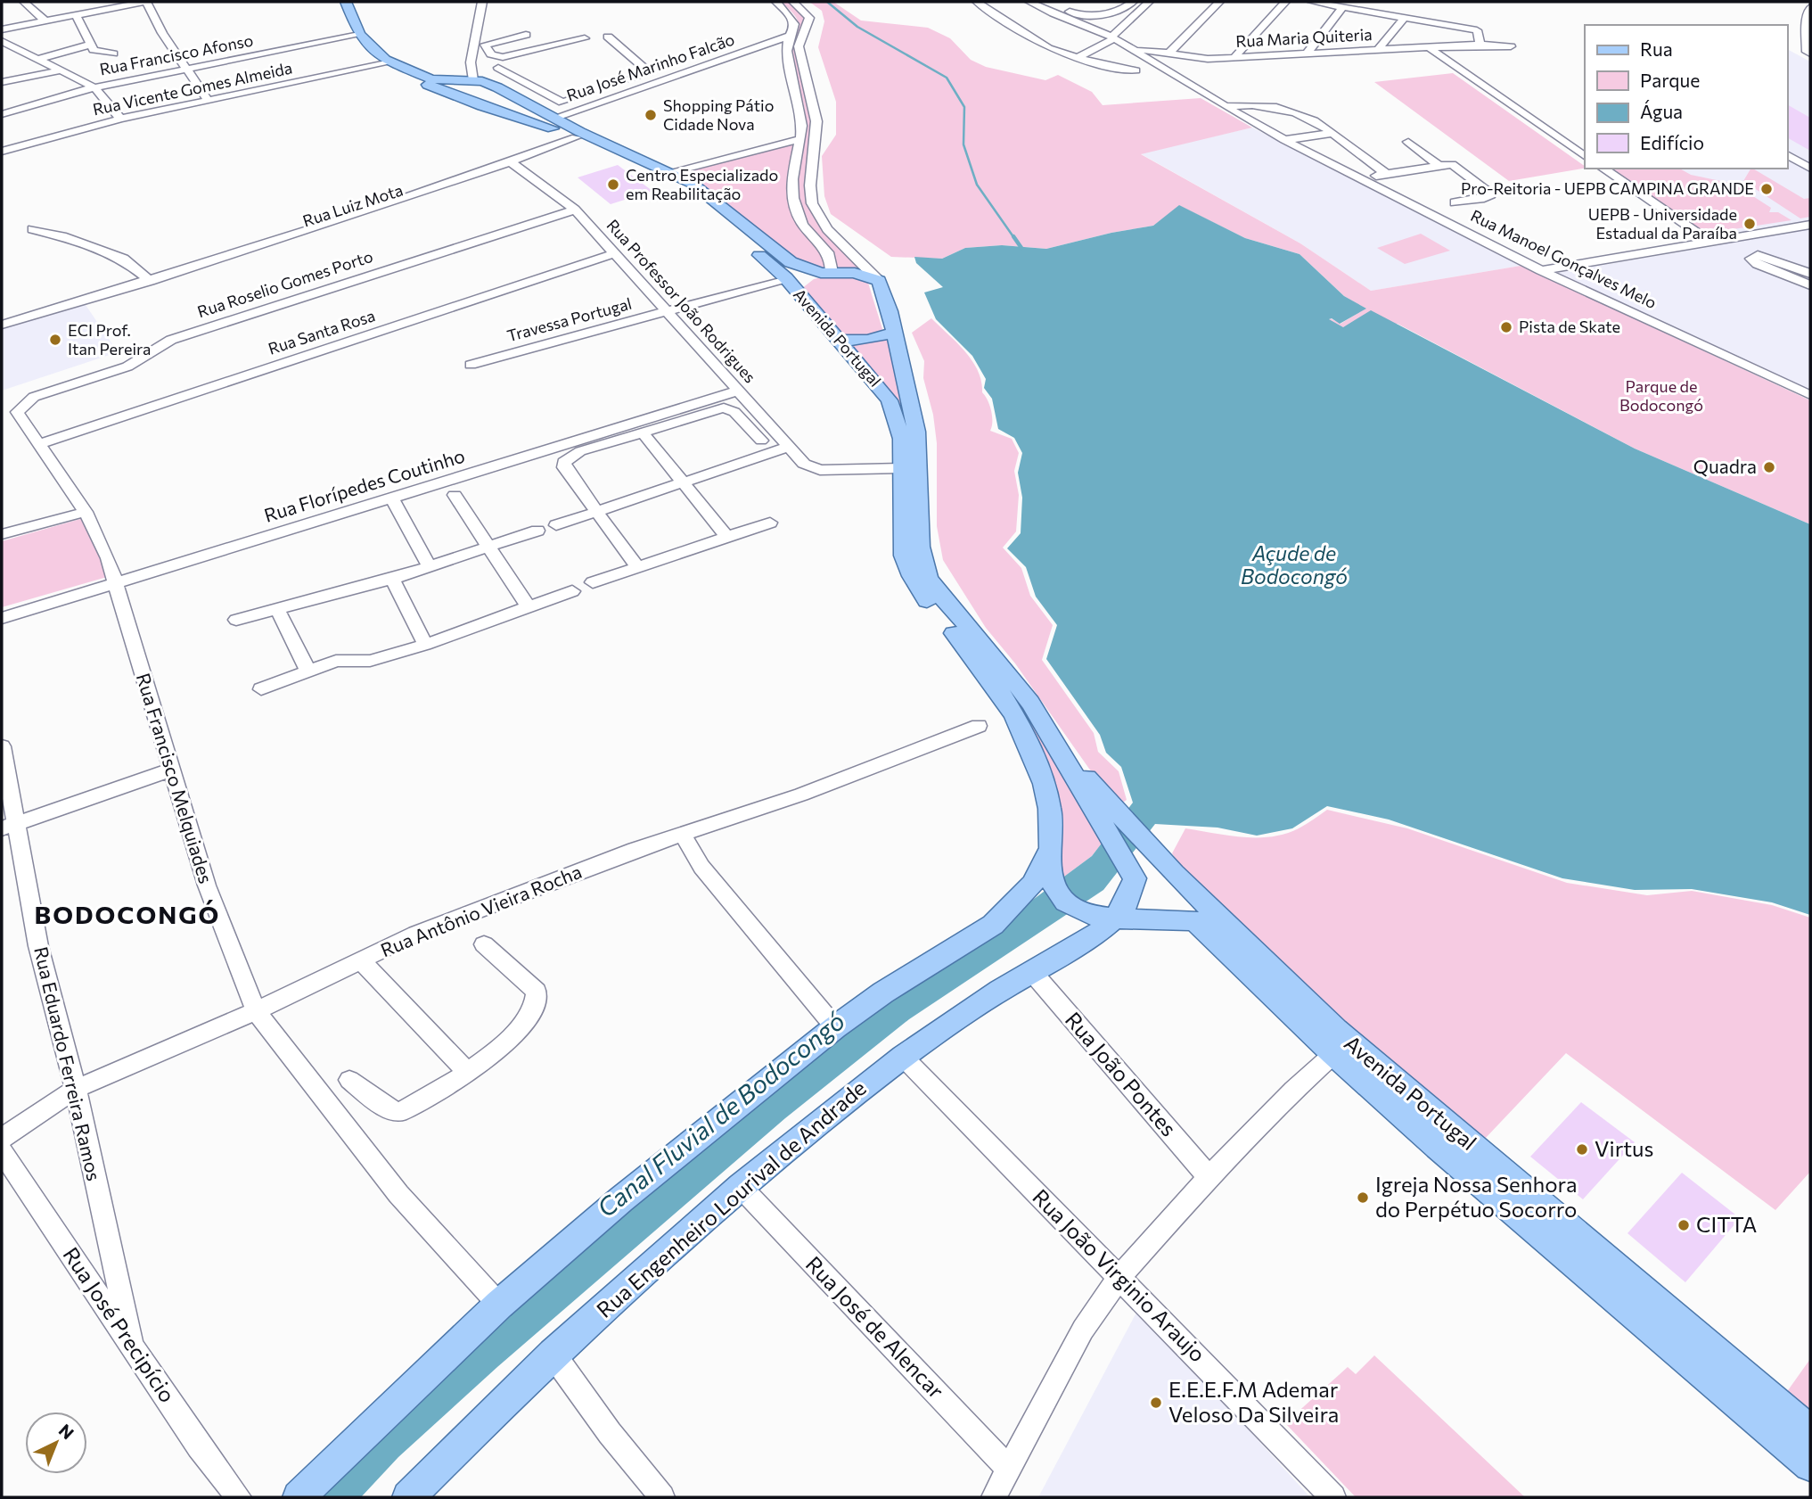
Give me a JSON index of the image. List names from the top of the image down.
{
  "streets": {
    "main road": ["Avenida Portugal", "Rua Engenheiro Lourival de Andrade"],
    "street": [
      "Rua Maria Quiteria",
      "Rua Francisco Afonso",
      "Rua José Marinho Falcão",
      "Rua Vicente Gomes Almeida",
      "Rua Luiz Mota",
      "Rua Manoel Gonçalves Melo",
      "Rua Roselio Gomes Porto",
      "Rua Professor João Rodrigues",
      "Travessa Portugal",
      "Rua Santa Rosa",
      "Rua Florípedes Coutinho",
      "Rua Francisco Melquiades",
      "Rua Antônio Vieira Rocha",
      "Rua Eduardo Ferreira Ramos",
      "Rua João Pontes",
      "Rua João Virginio Araujo",
      "Rua José Precipício",
      "Rua José de Alencar"
    ]
  },
  "crossings": [
    ["Rua Maria Quiteria", "Rua Manoel Gonçalves Melo"],
    ["Rua José Marinho Falcão", "Avenida Portugal"],
    ["Rua Vicente Gomes Almeida", "Avenida Portugal"],
    ["Rua Luiz Mota", "Rua Professor João Rodrigues"],
    ["Rua Luiz Mota", "Avenida Portugal"],
    ["Rua Roselio Gomes Porto", "Rua Professor João Rodrigues"],
    ["Rua Roselio Gomes Porto", "Rua Francisco Melquiades"],
    ["Rua Professor João Rodrigues", "Travessa Portugal"],
    ["Rua Professor João Rodrigues", "Rua Santa Rosa"],
    ["Rua Professor João Rodrigues", "Rua Florípedes Coutinho"],
    ["Travessa Portugal", "Avenida Portugal"],
    ["Rua Santa Rosa", "Rua Francisco Melquiades"],
    ["Avenida Portugal", "Rua Engenheiro Lourival de Andrade"],
    ["Rua Florípedes Coutinho", "Rua Francisco Melquiades"],
    ["Rua Francisco Melquiades", "Rua Antônio Vieira Rocha"],
    ["Rua Antônio Vieira Rocha", "Rua Eduardo Ferreira Ramos"],
    ["Rua Eduardo Ferreira Ramos", "Rua José Precipício"],
    ["Rua João Pontes", "Rua Engenheiro Lourival de Andrade"],
    ["Rua Engenheiro Lourival de Andrade", "Rua João Virginio Araujo"],
    ["Rua Engenheiro Lourival de Andrade", "Rua José de Alencar"]
  ],
  "districts": ["BODOCONGÓ"],
  "water": ["Açude de Bodocongó", "Canal Fluvial de Bodocongó"],
  "parks": ["Parque de Bodocongó"],
  "places": [
    "Shopping Pátio Cidade Nova",
    "Centro Especializado em Reabilitação",
    "Pro-Reitoria - UEPB CAMPINA GRANDE",
    "UEPB - Universidade Estadual da Paraíba",
    "Pista de Skate",
    "ECI Prof. Itan Pereira",
    "Quadra",
    "Virtus",
    "Igreja Nossa Senhora do Perpétuo Socorro",
    "CITTA",
    "E.E.E.F.M Ademar Veloso Da Silveira"
  ],
  "legend": [
    "Rua",
    "Parque",
    "Água",
    "Edifício"
  ],
  "north": "top right"
}
